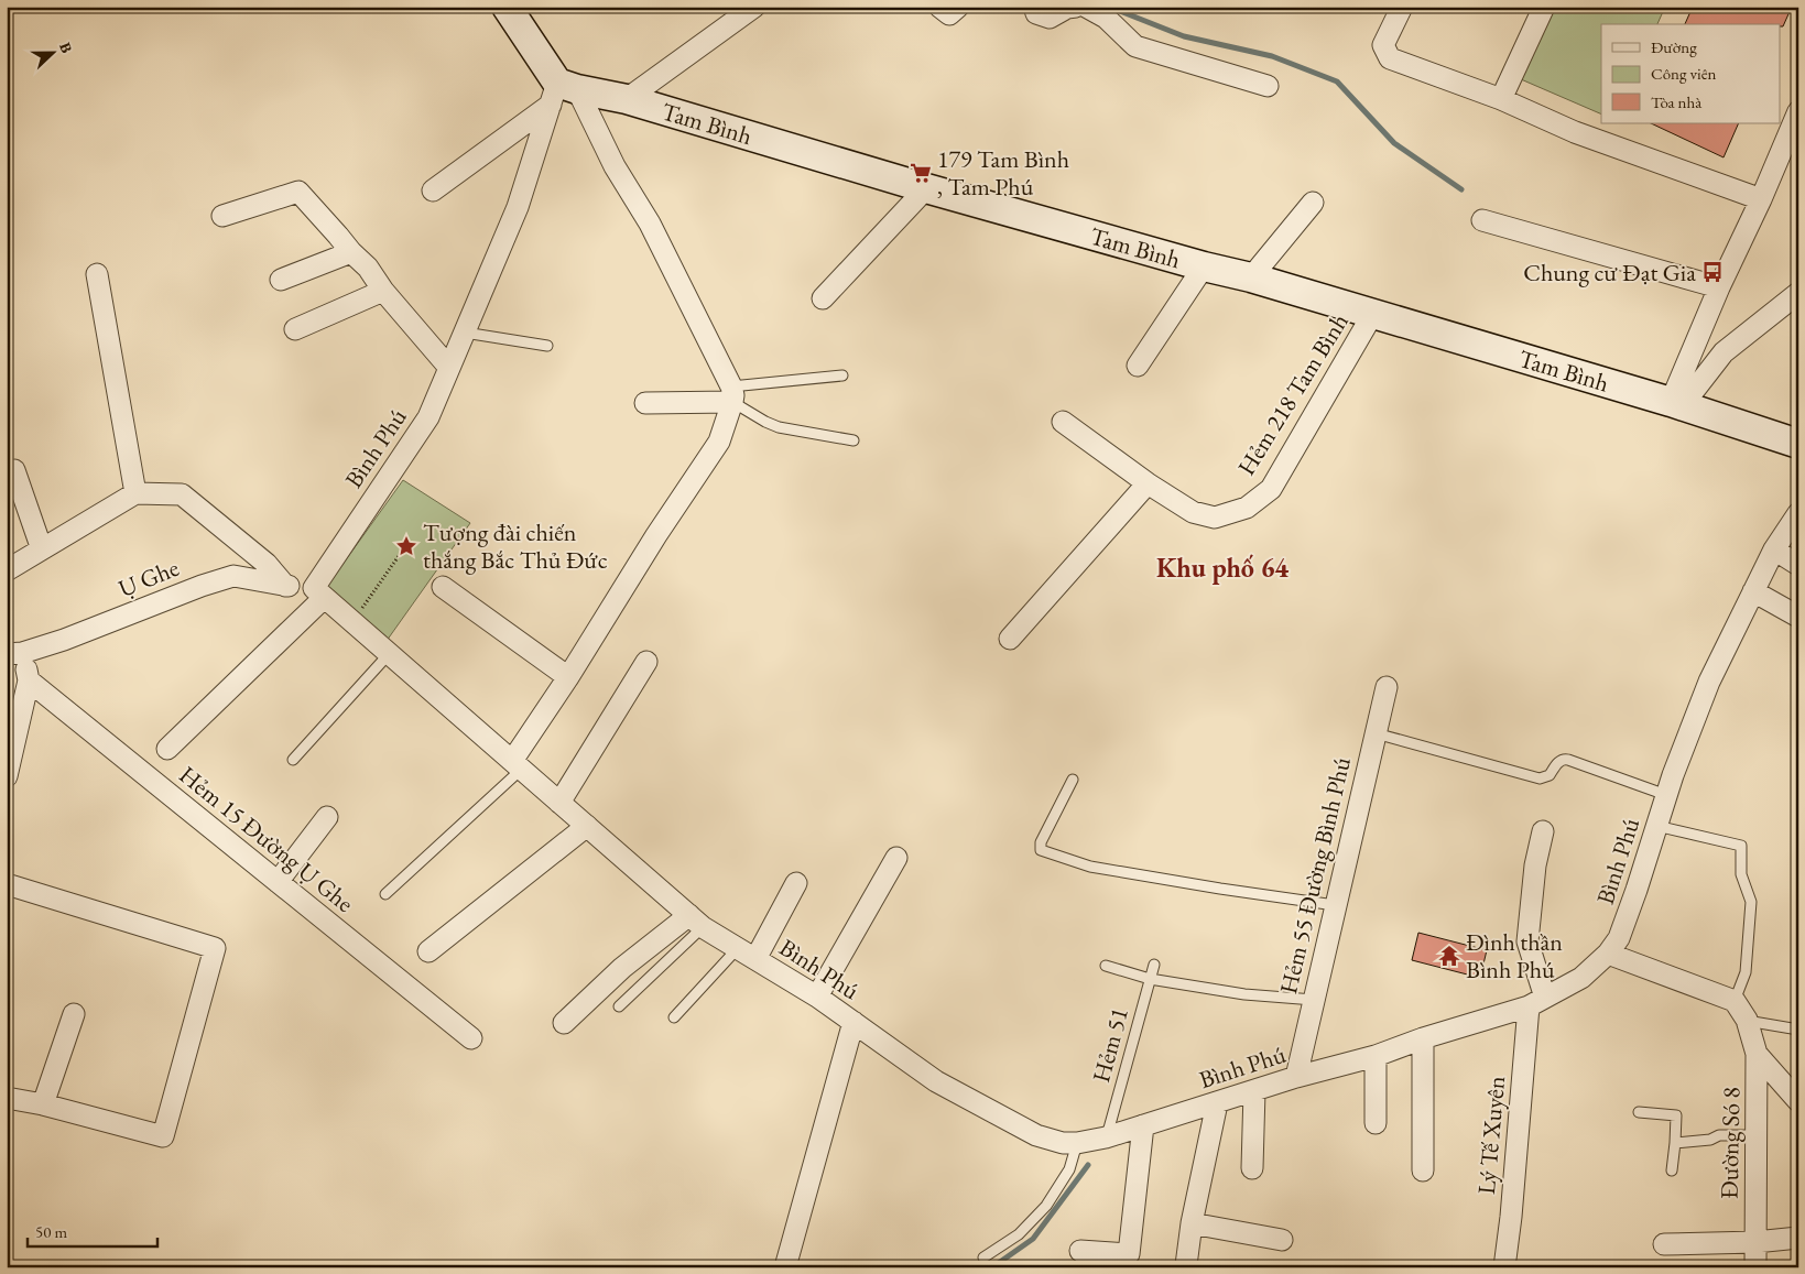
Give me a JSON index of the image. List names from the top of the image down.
{
  "streets": {
    "main road": ["Tam Bình"],
    "street": [
      "Hẻm 218 Tam Bình",
      "Bình Phú",
      "Ụ Ghe",
      "Hẻm 15 Đường Ụ Ghe",
      "Hẻm 55 Đường Bình Phú",
      "Lý Tế Xuyên",
      "Đường Só 8"
    ],
    "lane": ["Hẻm 51"]
  },
  "crossings": [
    ["Tam Bình", "Hẻm 218 Tam Bình"],
    ["Tam Bình", "Bình Phú"],
    ["Bình Phú", "Ụ Ghe"],
    ["Bình Phú", "Hẻm 55 Đường Bình Phú"],
    ["Bình Phú", "Hẻm 51"],
    ["Bình Phú", "Lý Tế Xuyên"]
  ],
  "districts": ["Khu phố 64"],
  "places": {
    "supermarket": ["179 Tam Bình , Tam Phú"],
    "bus stop": ["Chung cư Đạt Gia"],
    "place": ["Tượng đài chiến thắng Bắc Thủ Đức"],
    "temple": ["Đình thần Bình Phú"]
  },
  "legend": ["Đường", "Công viên", "Tòa nhà"],
  "scale_bar": "50 m",
  "north": "right"
}
